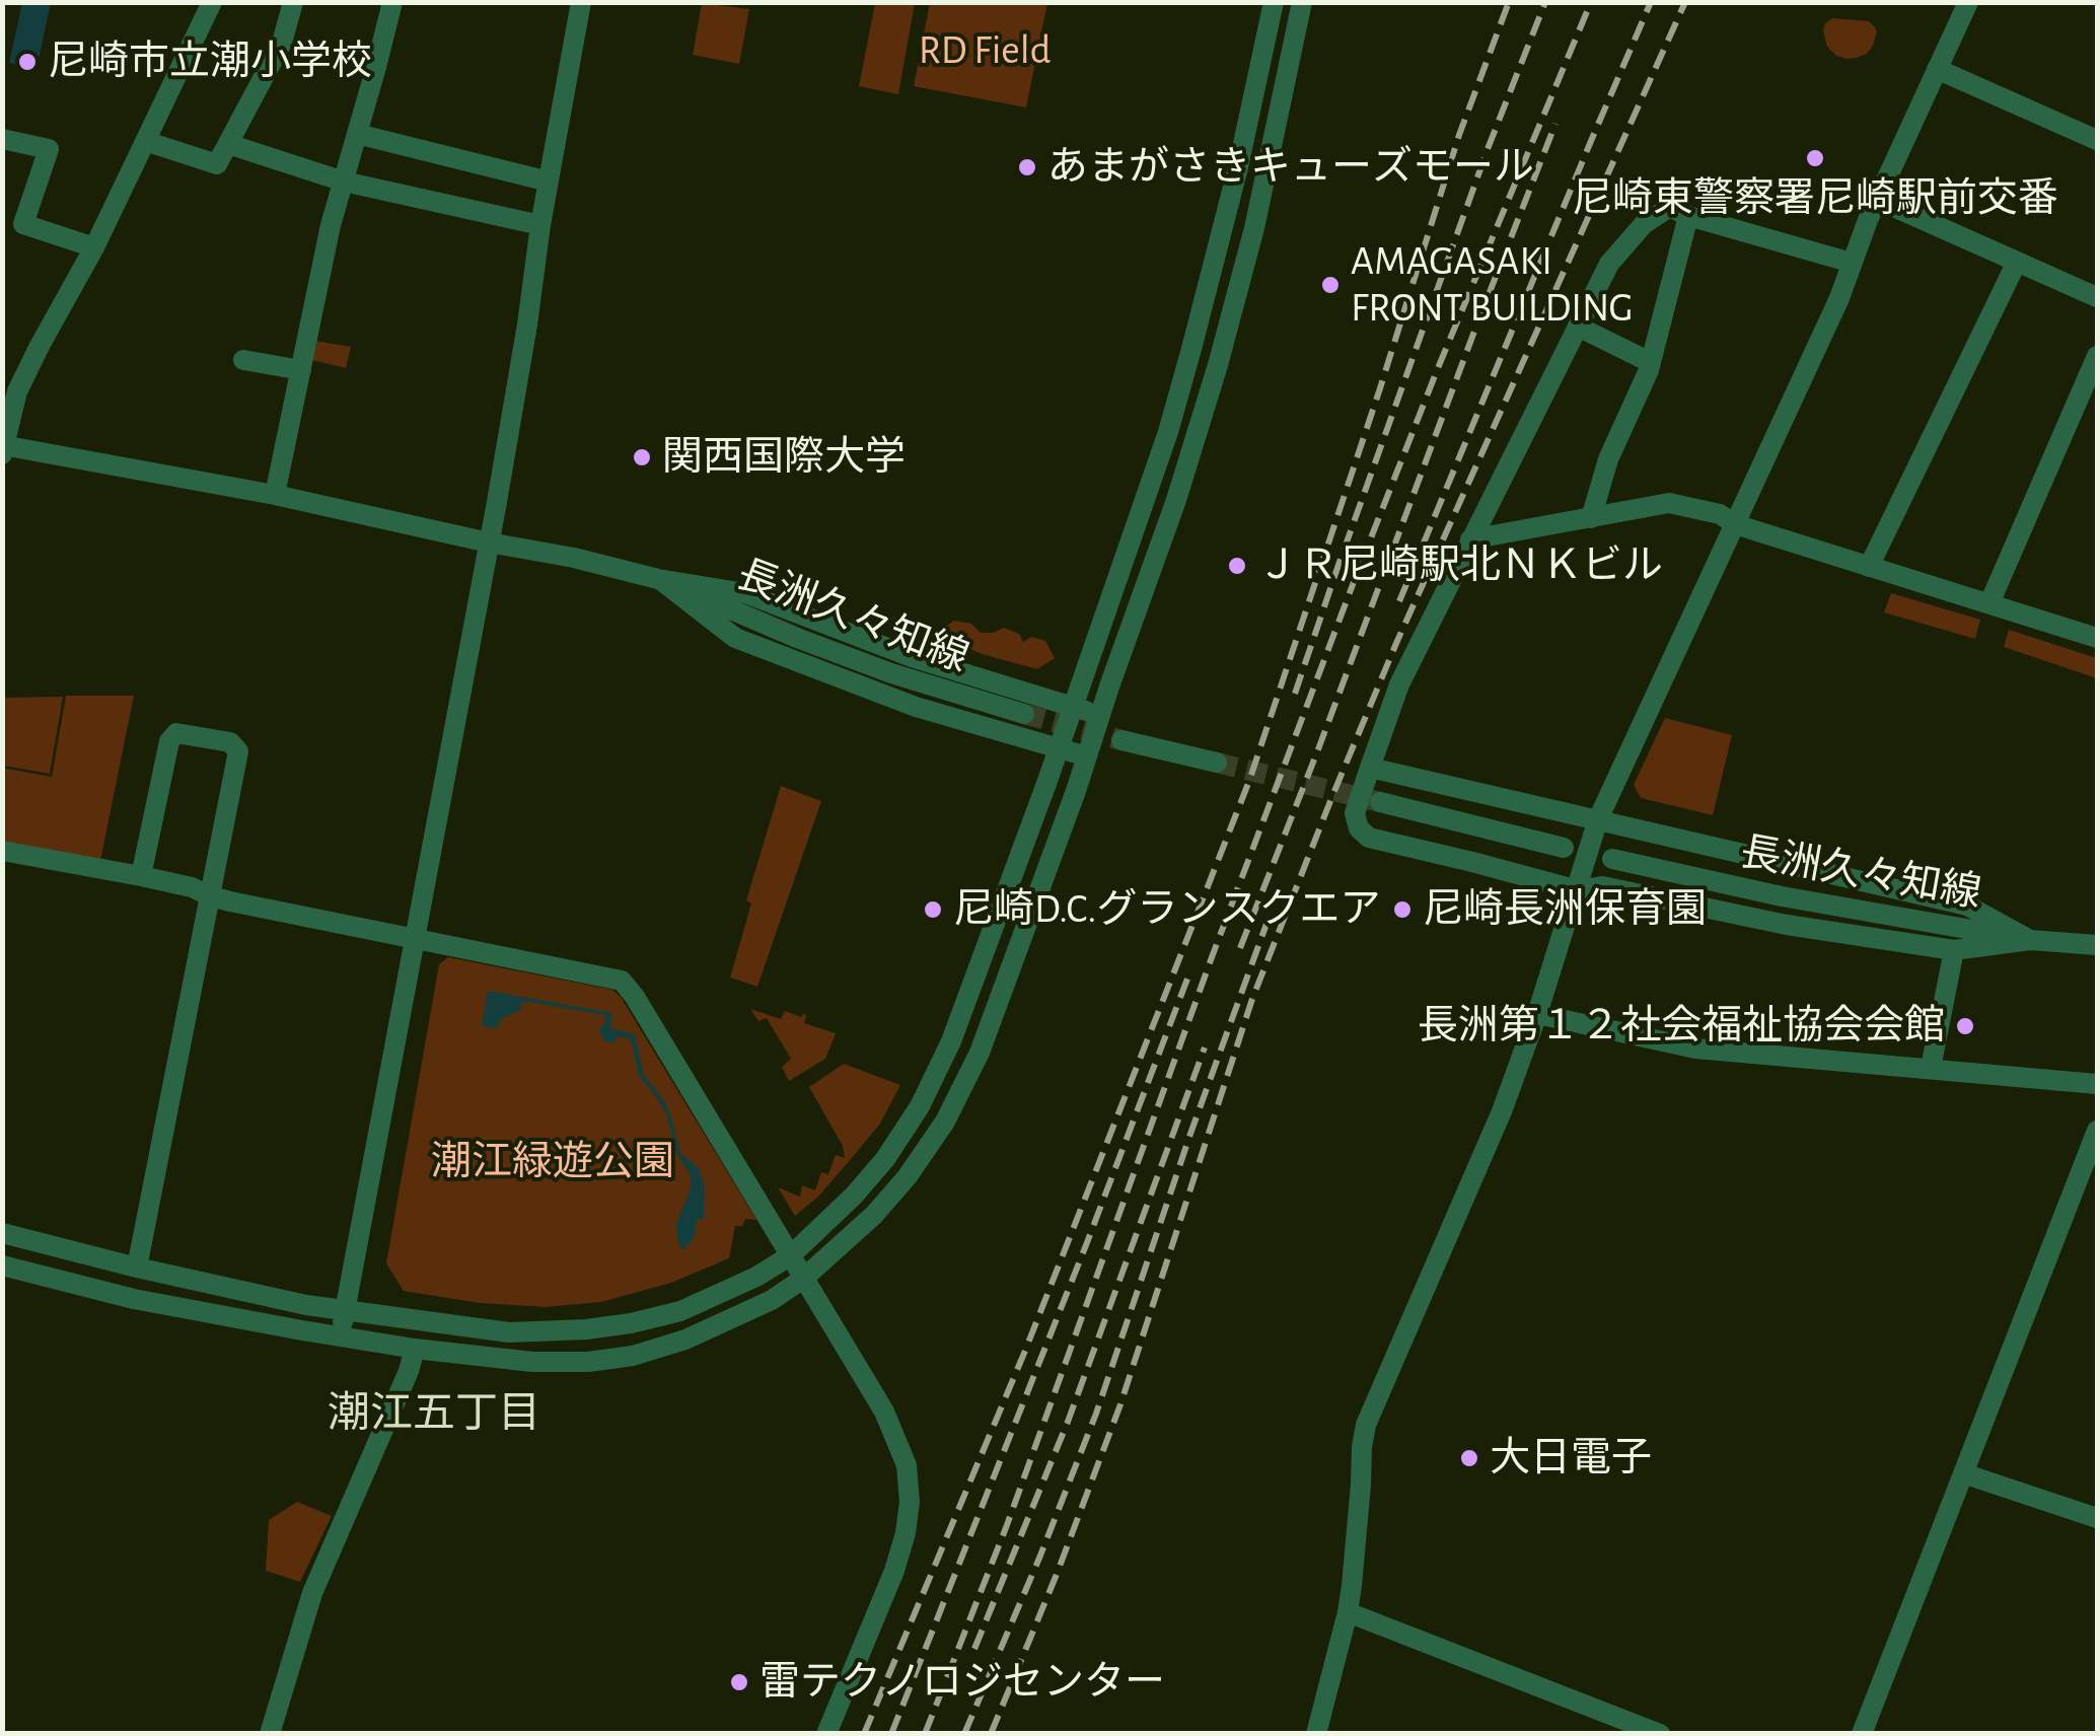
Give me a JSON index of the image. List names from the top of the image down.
{
  "streets": {
    "street": ["長洲久々知線"]
  },
  "districts": ["潮江五丁目"],
  "parks": ["RD Field", "潮江緑遊公園"],
  "places": [
    "尼崎市立潮小学校",
    "尼崎東警察署尼崎駅前交番",
    "あまがさきキューズモール",
    "AMAGASAKI FRONT BUILDING",
    "関西国際大学",
    "ＪＲ尼崎駅北ＮＫビル",
    "尼崎D.C.グランスクエア",
    "尼崎長洲保育園",
    "長洲第１２社会福祉協会会館",
    "大日電子",
    "雷テクノロジセンター"
  ]
}
